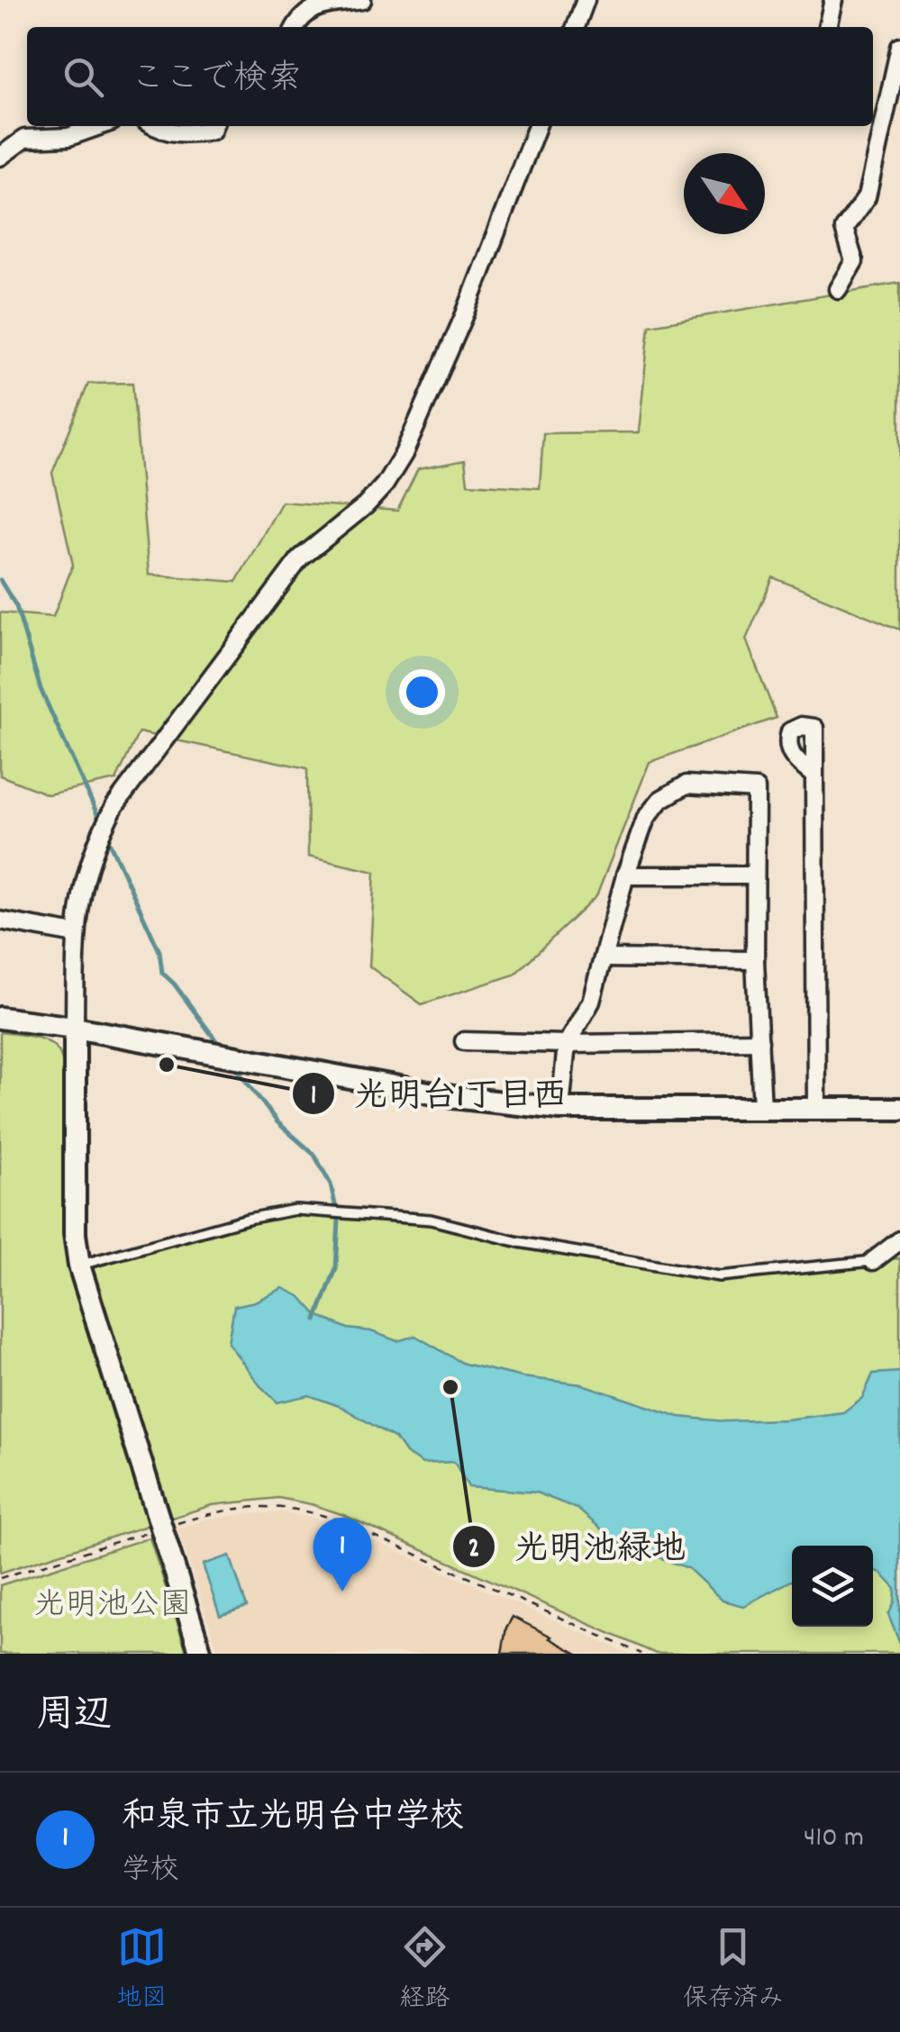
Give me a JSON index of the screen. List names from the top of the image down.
{
  "parks": ["光明池公園"],
  "places": ["光明台1丁目西", "光明池緑地"],
  "north": "bottom right",
  "page": {
    "search": "ここで検索",
    "pins": "1",
    "heading": "周辺",
    "list": [
      {
        "mark": "1",
        "name": "和泉市立光明台中学校",
        "note": "学校",
        "value": "410 m"
      }
    ],
    "nav": ["地図", "経路", "保存済み"]
  }
}
